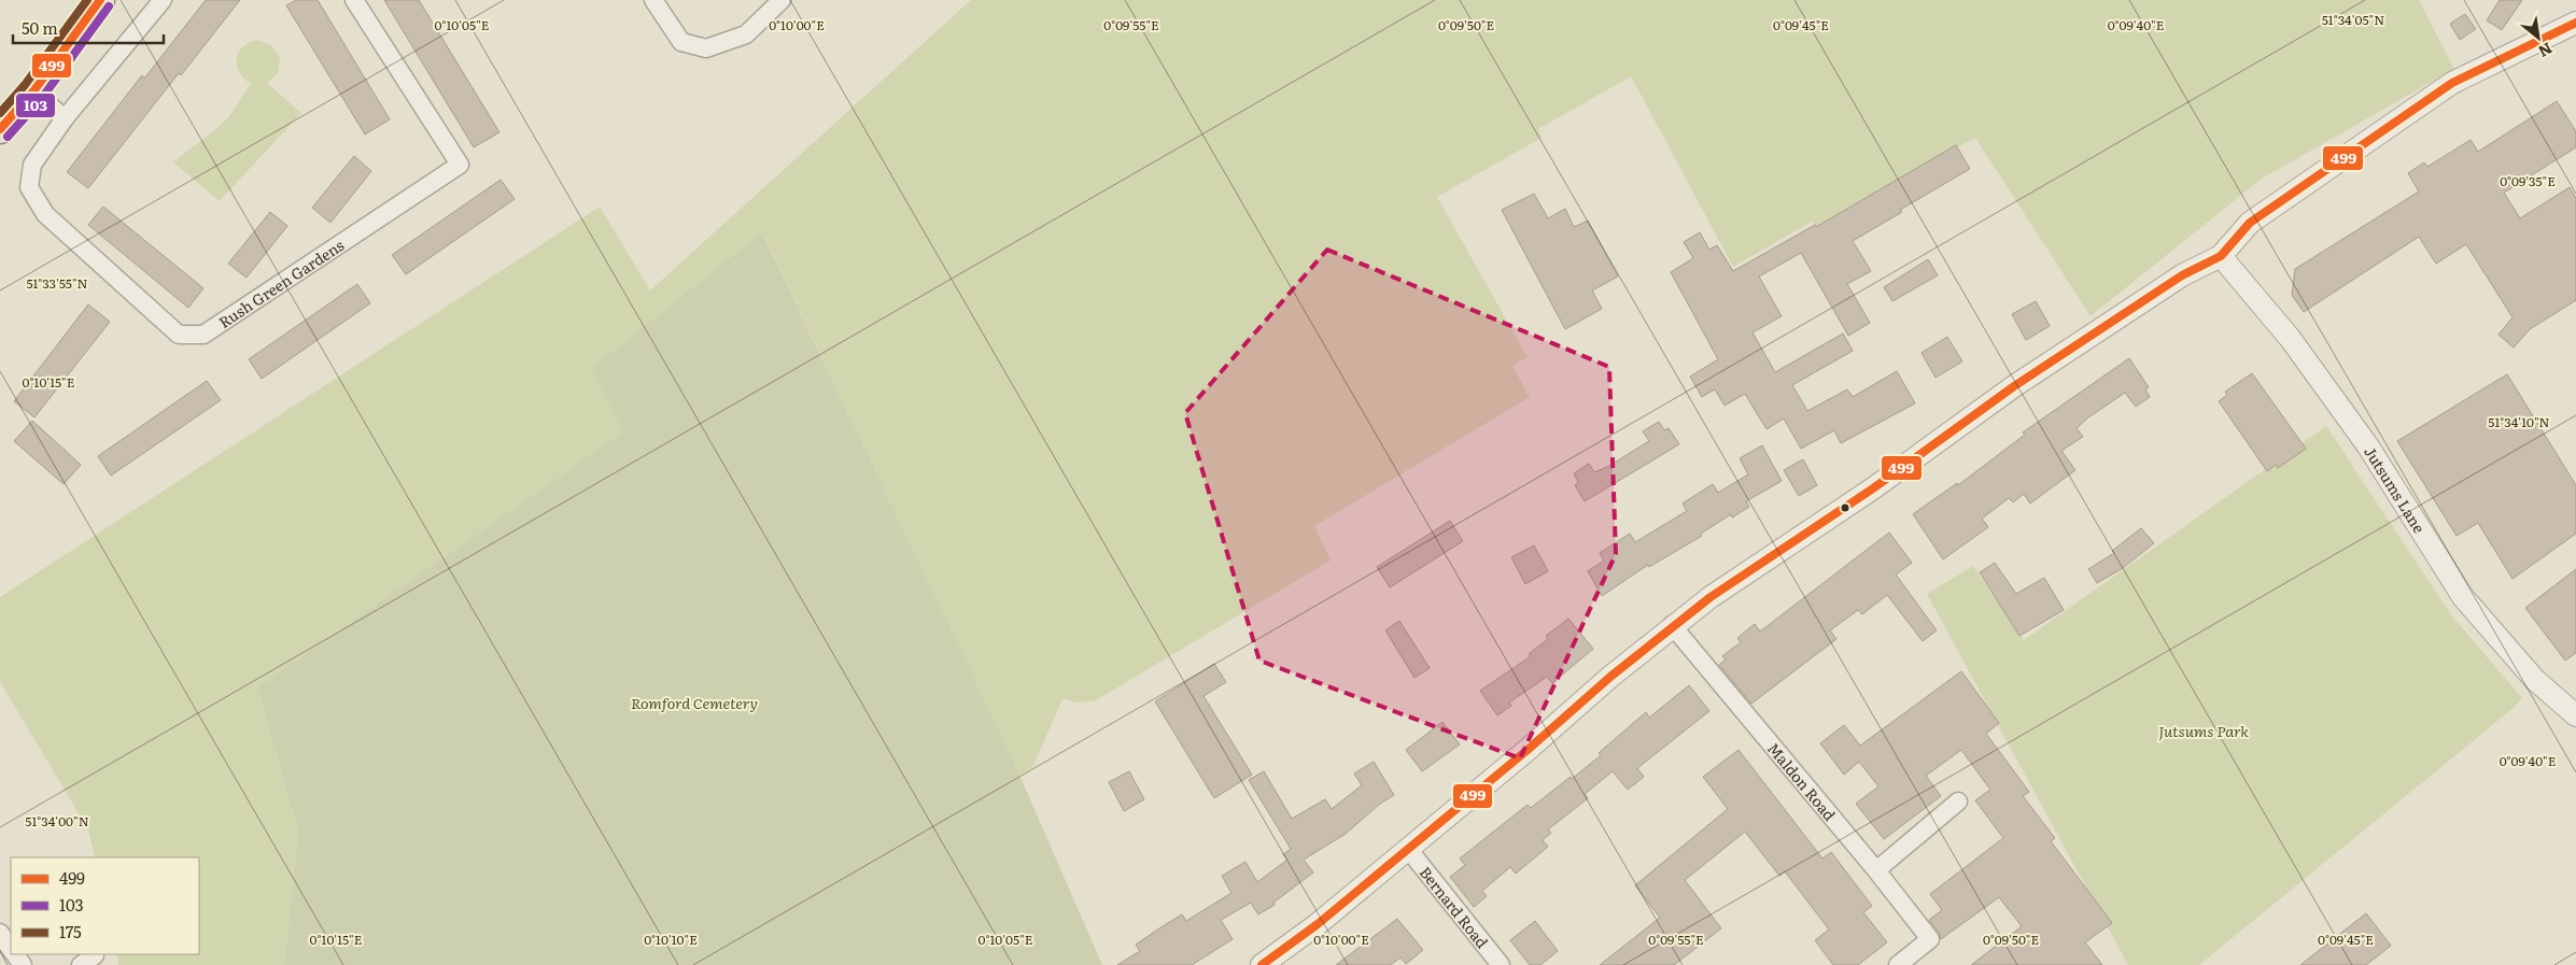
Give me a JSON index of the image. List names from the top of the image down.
{
  "streets": {
    "street": [
      "Rush Green Gardens",
      "Jutsums Lane",
      "Maldon Road",
      "Bernard Road"
    ]
  },
  "parks": ["Romford Cemetery", "Jutsums Park"],
  "lines": ["transit line 499", "transit line 175", "transit line 103"],
  "legend": ["499", "103", "175"],
  "scale_bar": "50 m",
  "north": "bottom right",
  "coordinates": [
    "51°34'05\"N",
    "0°09'55\"E",
    "0°10'05\"E",
    "0°10'00\"E",
    "0°09'50\"E",
    "0°09'45\"E",
    "0°09'40\"E",
    "0°09'35\"E",
    "51°33'55\"N",
    "0°10'15\"E",
    "51°34'10\"N",
    "51°34'00\"N",
    "0°10'10\"E"
  ]
}
